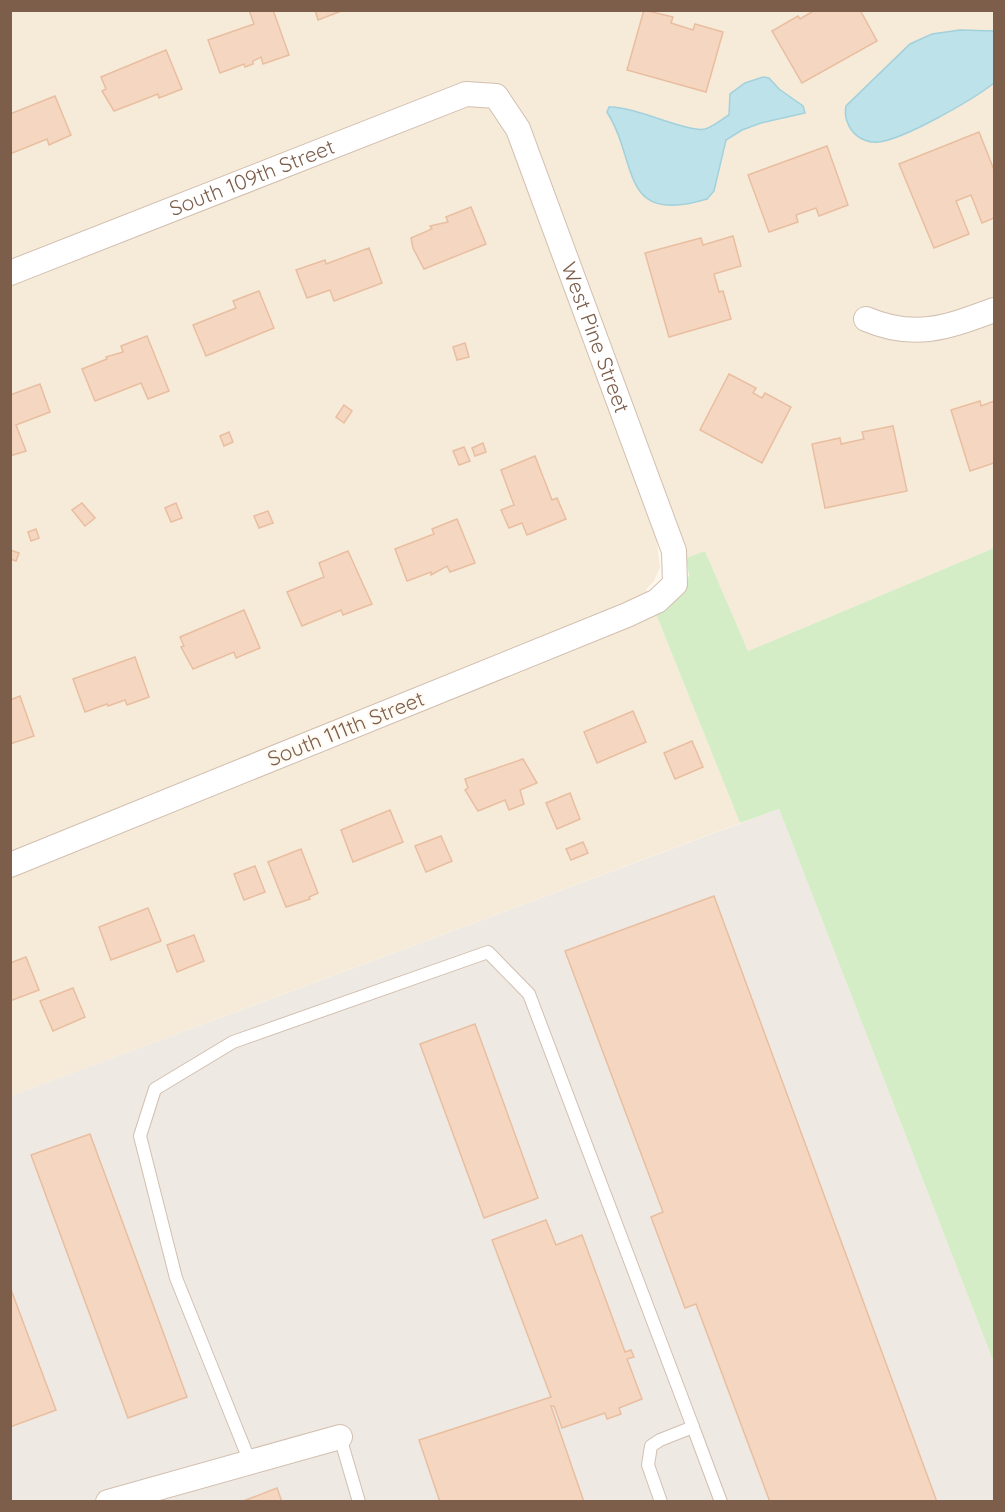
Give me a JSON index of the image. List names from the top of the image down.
{
  "streets": {
    "street": ["South 109th Street", "West Pine Street", "South 111th Street"]
  },
  "crossings": [
    ["South 109th Street", "West Pine Street"],
    ["West Pine Street", "South 111th Street"]
  ]
}
